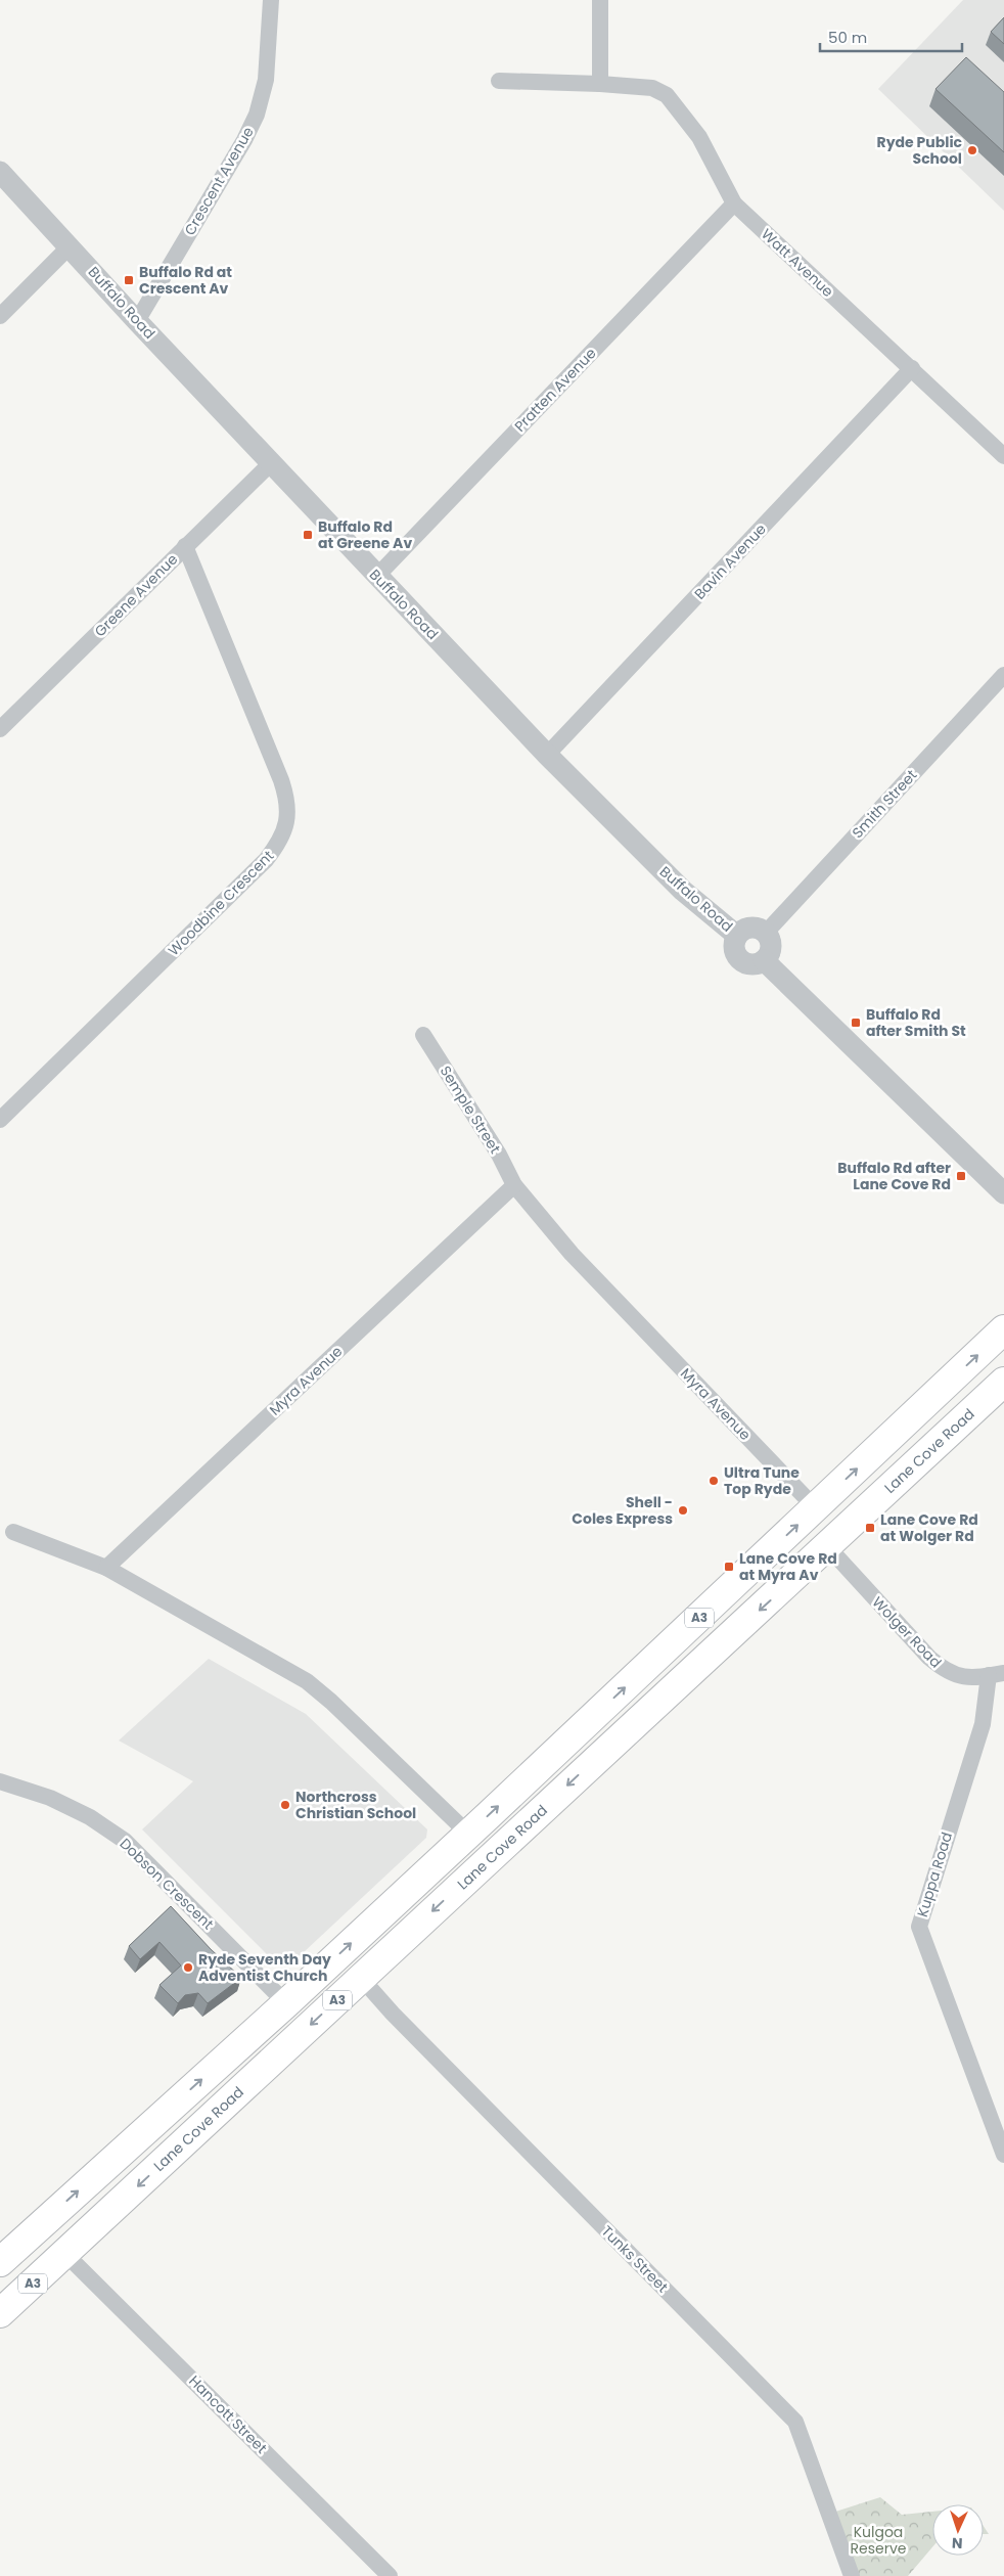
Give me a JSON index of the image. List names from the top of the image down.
{
  "streets": {
    "highway": ["Lane Cove Road", "A3"],
    "street": [
      "Crescent Avenue",
      "Watt Avenue",
      "Buffalo Road",
      "Pratten Avenue",
      "Bavin Avenue",
      "Greene Avenue",
      "Smith Street",
      "Woodbine Crescent",
      "Semple Street",
      "Myra Avenue",
      "Wolger Road",
      "Kuppa Road",
      "Dobson Crescent",
      "Tunks Street",
      "Hancott Street"
    ]
  },
  "crossings": [
    ["Crescent Avenue", "Buffalo Road"],
    ["Watt Avenue", "Pratten Avenue"],
    ["Watt Avenue", "Bavin Avenue"],
    ["Buffalo Road", "Pratten Avenue"],
    ["Buffalo Road", "Bavin Avenue"],
    ["Buffalo Road", "Greene Avenue"],
    ["Buffalo Road", "Smith Street"],
    ["Greene Avenue", "Woodbine Crescent"],
    ["Semple Street", "Myra Avenue"],
    ["Myra Avenue", "A3"],
    ["Lane Cove Road", "Wolger Road"],
    ["Lane Cove Road", "Tunks Street"],
    ["Lane Cove Road", "Hancott Street"],
    ["A3", "Dobson Crescent"],
    ["Wolger Road", "Kuppa Road"]
  ],
  "parks": ["Kulgoa Reserve"],
  "places": {
    "other": [
      "Ryde Public School",
      "Ultra Tune Top Ryde",
      "Shell - Coles Express",
      "Northcross Christian School",
      "Ryde Seventh Day Adventist Church"
    ],
    "transit": [
      "Buffalo Rd at Crescent Av",
      "Buffalo Rd at Greene Av",
      "Buffalo Rd after Smith St",
      "Buffalo Rd after Lane Cove Rd",
      "Lane Cove Rd at Wolger Rd",
      "Lane Cove Rd at Myra Av"
    ]
  },
  "scale_bar": "50 m",
  "north": "bottom"
}
